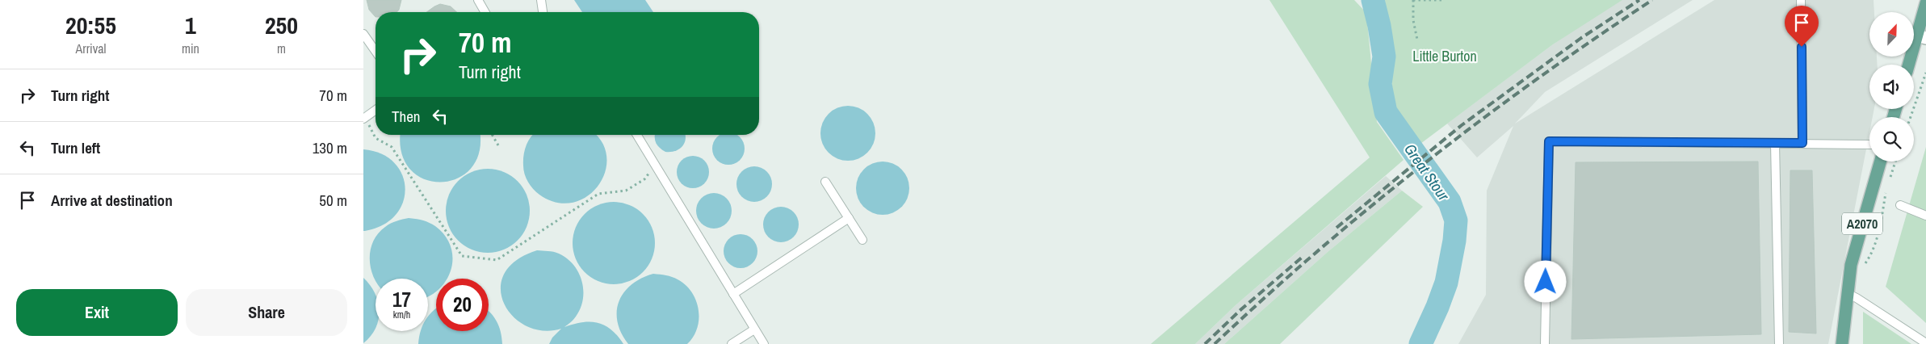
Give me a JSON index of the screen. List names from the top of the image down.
{
  "streets": {
    "main road": ["A2070"]
  },
  "water": ["Great Stour"],
  "parks": ["Little Burton"],
  "north": "top right",
  "page": {
    "eta": [
      "20:55",
      "Arrival",
      "1",
      "min",
      "250",
      "m"
    ],
    "turn": ["70 m", "Turn right"],
    "list": [
      {
        "name": "Turn right",
        "value": "70 m"
      },
      {
        "name": "Turn left",
        "value": "130 m"
      },
      {
        "name": "Arrive at destination",
        "value": "50 m"
      }
    ],
    "then": "Then",
    "speed": "17 km/h",
    "limit": "20",
    "buttons": ["Exit", "Share"]
  }
}
